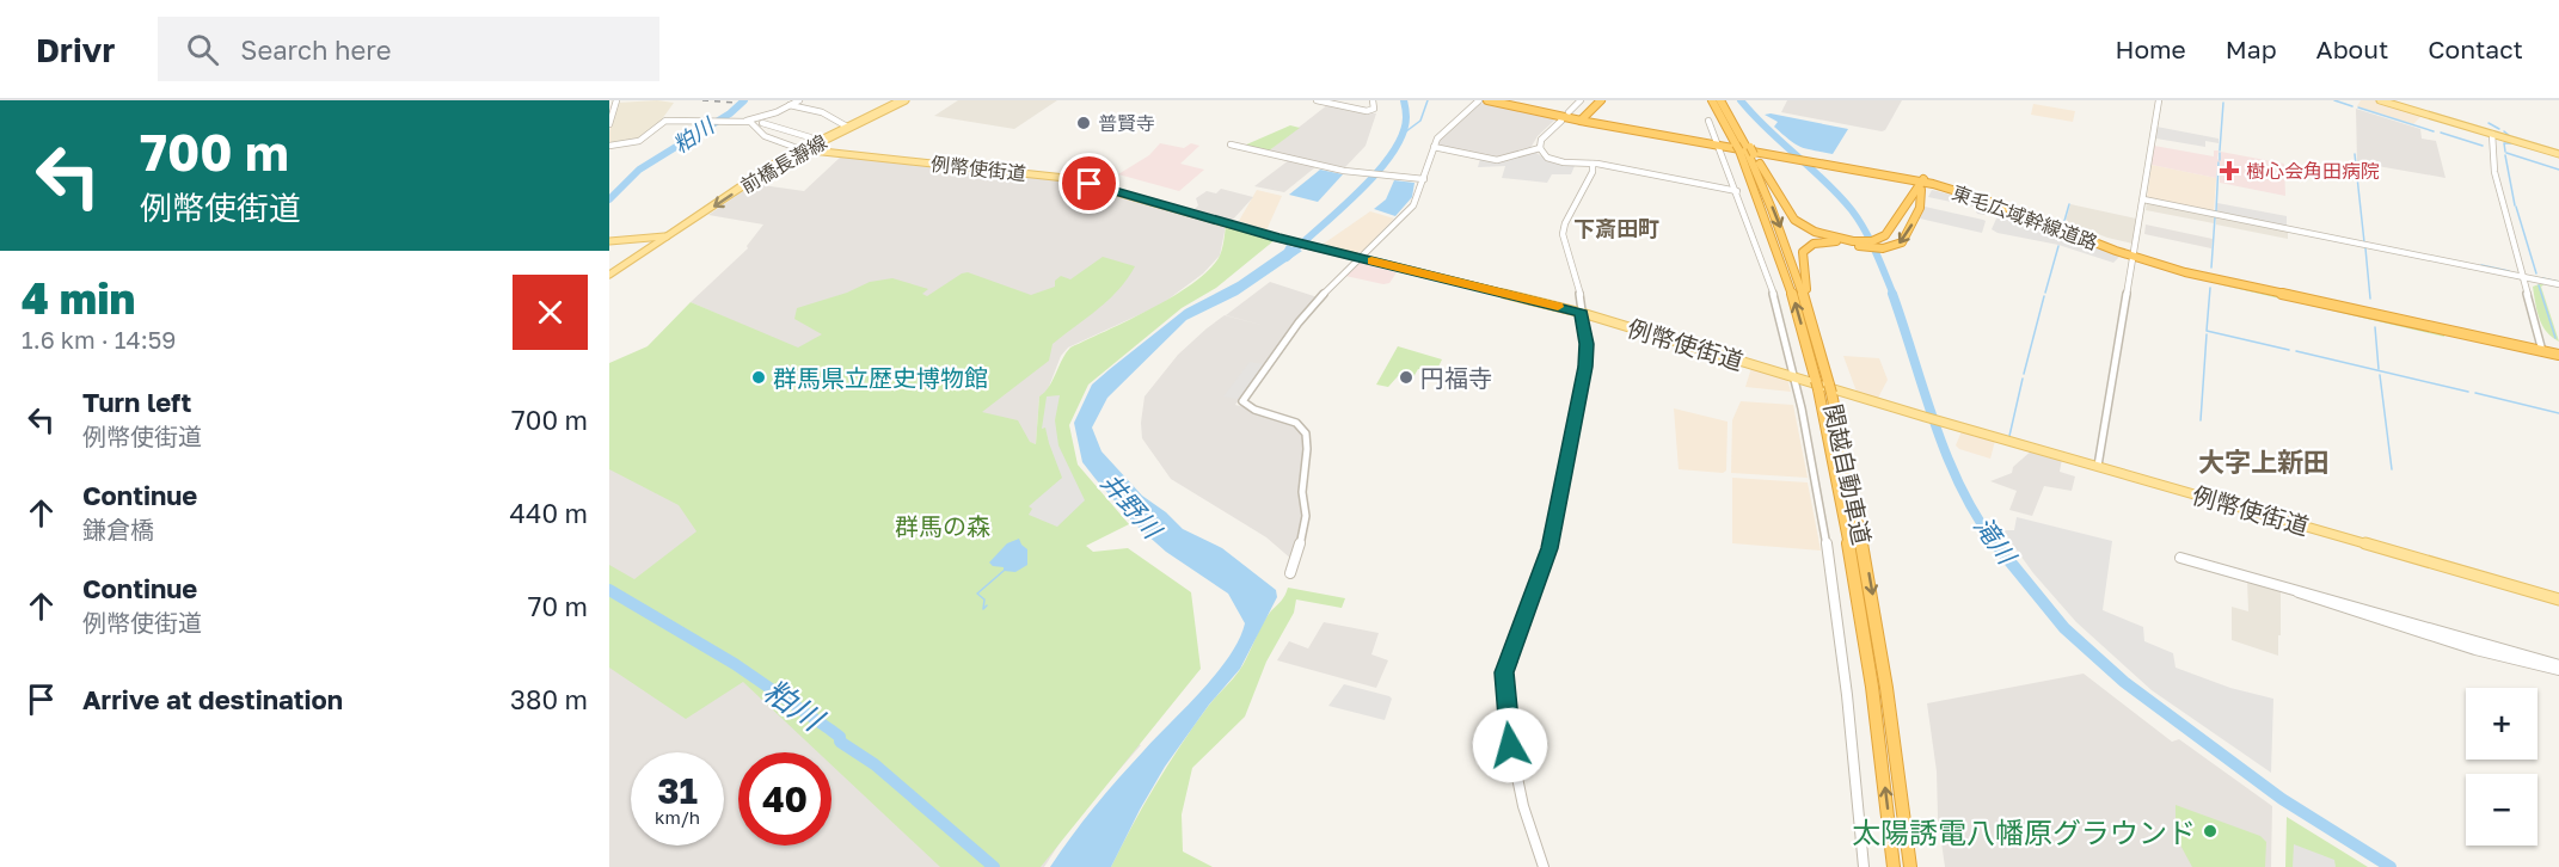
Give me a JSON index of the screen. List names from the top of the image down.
{
  "streets": {
    "highway": ["東毛広域幹線道路", "関越自動車道"],
    "main road": ["前橋長瀞線", "例幣使街道"]
  },
  "crossings": [
    ["前橋長瀞線", "例幣使街道"]
  ],
  "districts": ["下斎田町", "大字上新田"],
  "water": ["粕川", "井野川", "滝川"],
  "parks": ["群馬の森"],
  "places": {
    "other": [
      "普賢寺",
      "群馬県立歴史博物館",
      "円福寺",
      "太陽誘電八幡原グラウンド"
    ],
    "health": ["樹心会角田病院"]
  },
  "page": {
    "header": "Drivr",
    "search": "Search here",
    "nav": [
      "Home",
      "Map",
      "About",
      "Contact"
    ],
    "turn": ["700 m", "例幣使街道"],
    "heading": ["4 min", "1.6 km · 14:59"],
    "list": [
      {
        "name": "Turn left",
        "note": "例幣使街道",
        "value": "700 m"
      },
      {
        "name": "Continue",
        "note": "鎌倉橋",
        "value": "440 m"
      },
      {
        "name": "Continue",
        "note": "例幣使街道",
        "value": "70 m"
      },
      {
        "name": "Arrive at destination",
        "value": "380 m"
      }
    ],
    "map_buttons": ["+", "−"],
    "speed": "31 km/h",
    "limit": "40"
  }
}
